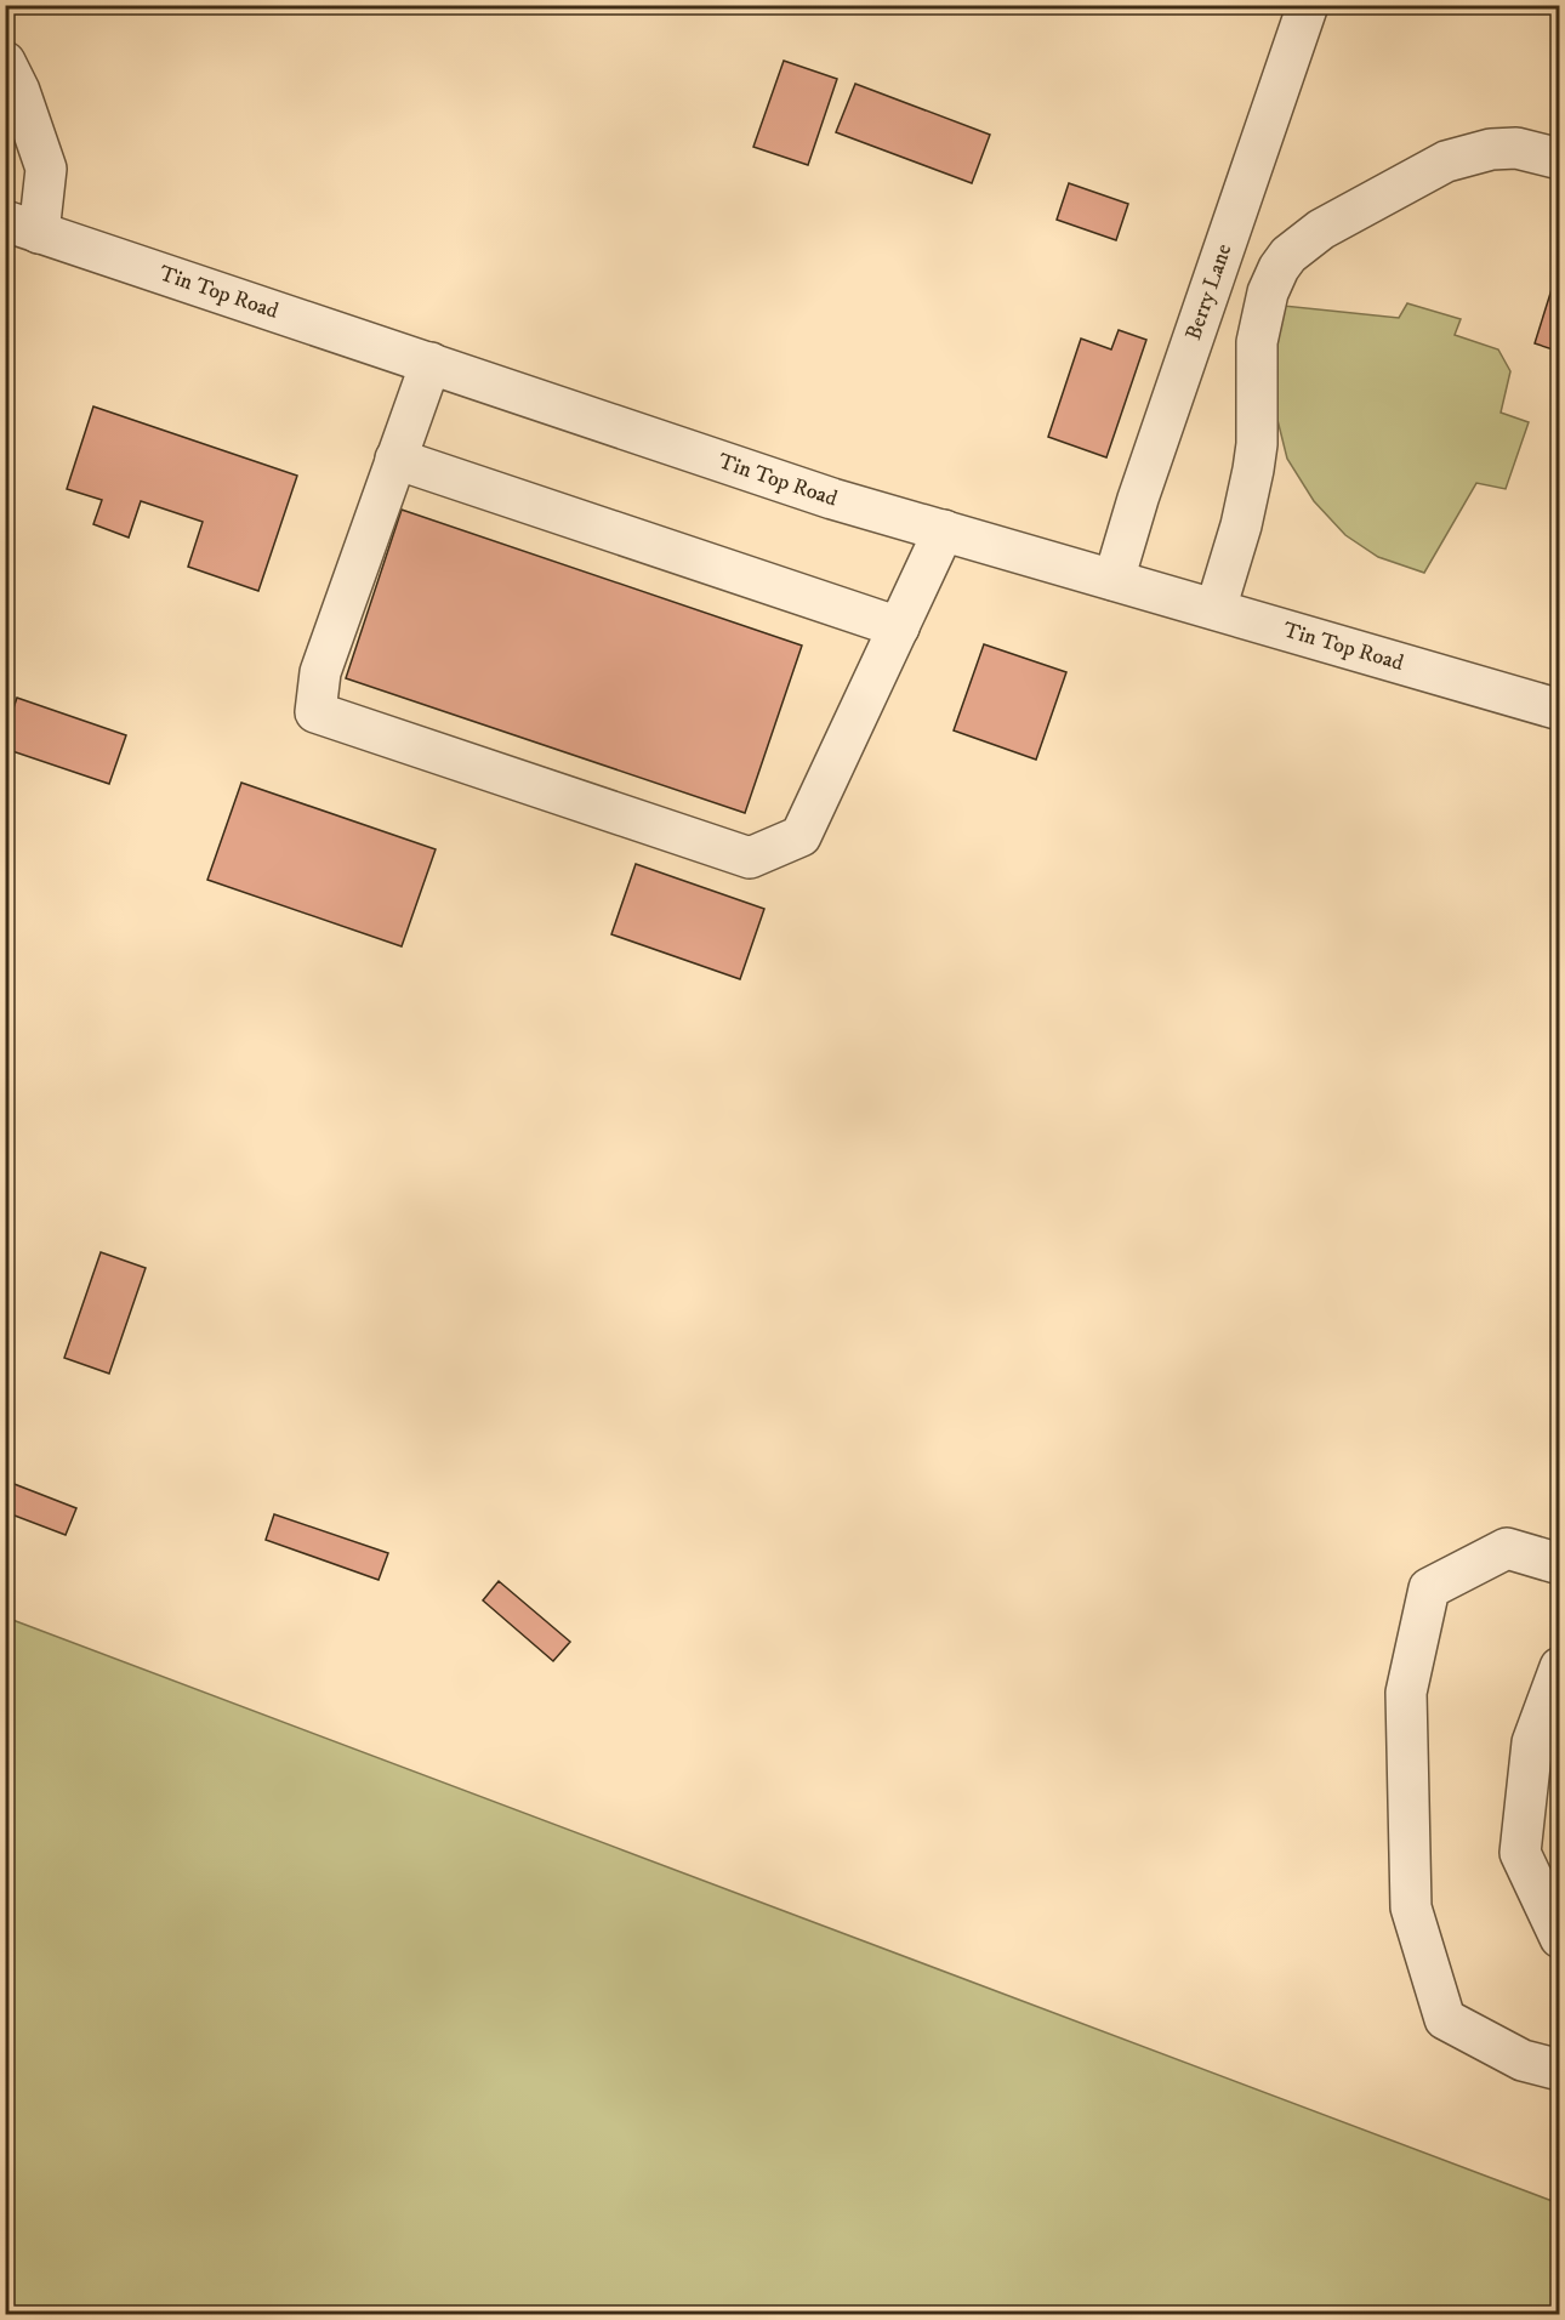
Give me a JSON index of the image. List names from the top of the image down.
{
  "streets": {
    "street": ["Tin Top Road", "Berry Lane"]
  },
  "crossings": [
    ["Tin Top Road", "Berry Lane"]
  ]
}
